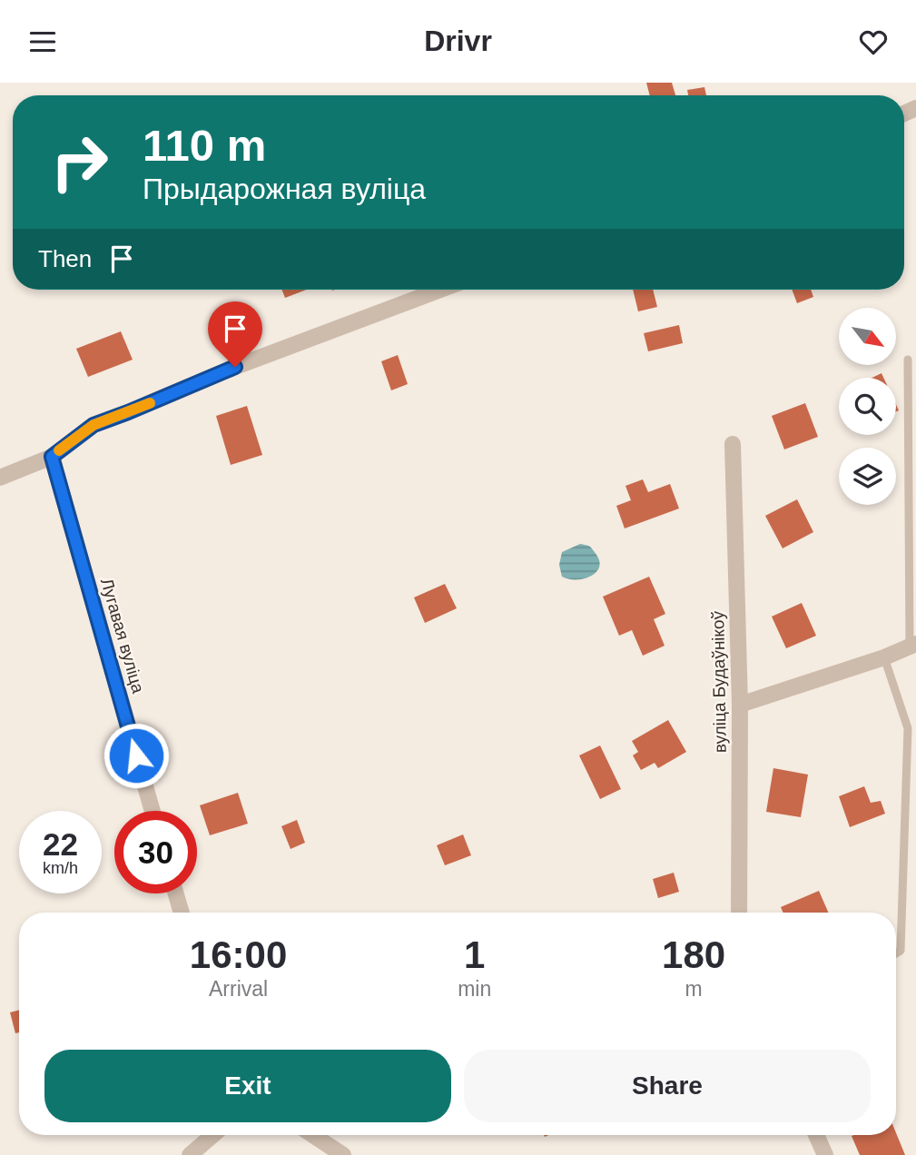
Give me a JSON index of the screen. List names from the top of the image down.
{
  "streets": {
    "street": ["Лугавая вуліца", "вуліца Будаўнікоў"]
  },
  "north": "bottom right",
  "page": {
    "header": "Drivr",
    "turn": ["110 m", "Прыдарожная вуліца"],
    "then": "Then",
    "speed": "22 km/h",
    "limit": "30",
    "eta": [
      "16:00",
      "Arrival",
      "1",
      "min",
      "180",
      "m"
    ],
    "buttons": ["Exit", "Share"]
  }
}
